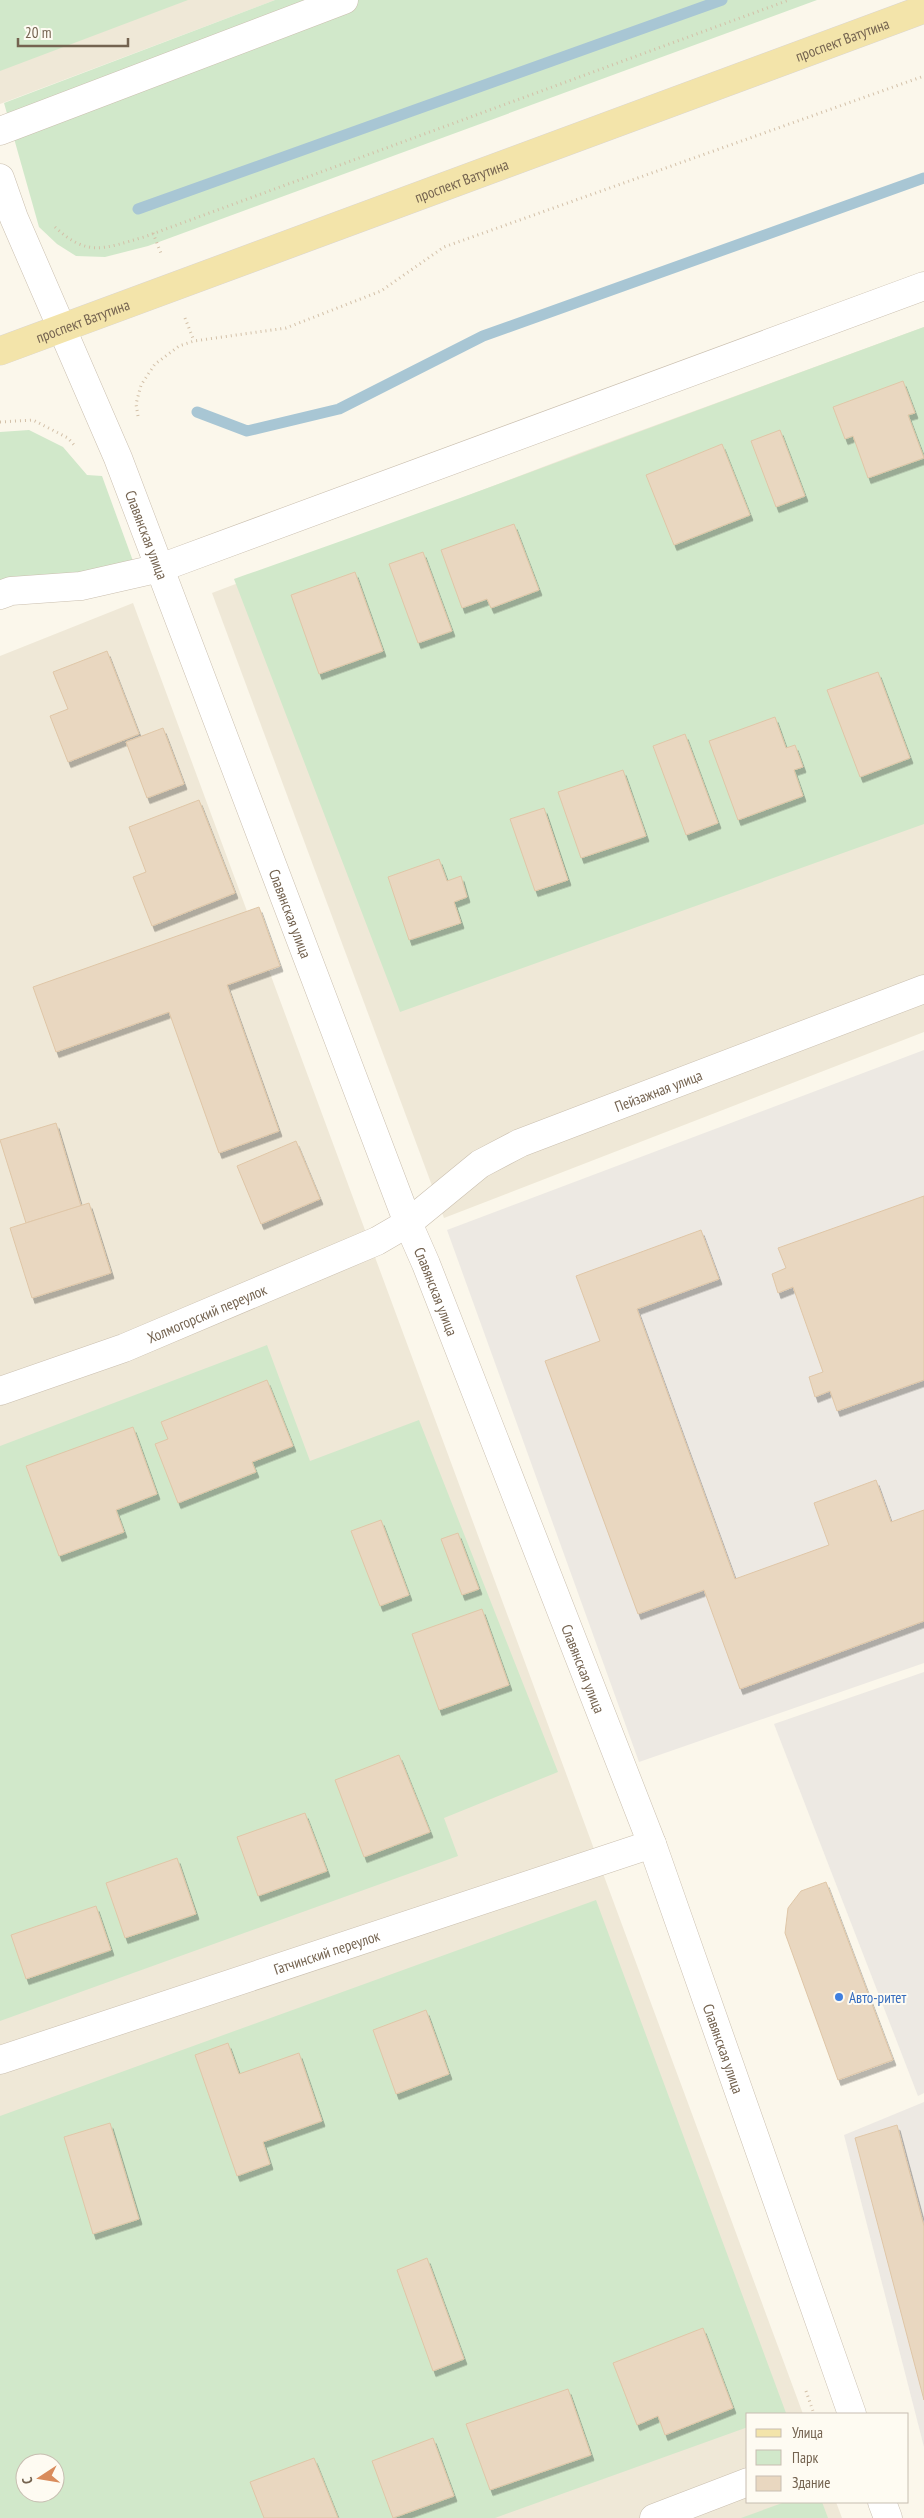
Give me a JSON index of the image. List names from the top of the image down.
{
  "streets": {
    "main road": ["проспект Ватутина"],
    "street": [
      "Славянская улица",
      "Пейзажная улица",
      "Холмогорский переулок",
      "Гатчинский переулок"
    ]
  },
  "crossings": [
    ["проспект Ватутина", "Славянская улица"],
    ["Славянская улица", "Пейзажная улица"],
    ["Славянская улица", "Холмогорский переулок"],
    ["Славянская улица", "Гатчинский переулок"],
    ["Пейзажная улица", "Холмогорский переулок"]
  ],
  "places": ["Авто-ритет"],
  "legend": ["Улица", "Парк", "Здание"],
  "scale_bar": "20 m",
  "north": "left"
}
